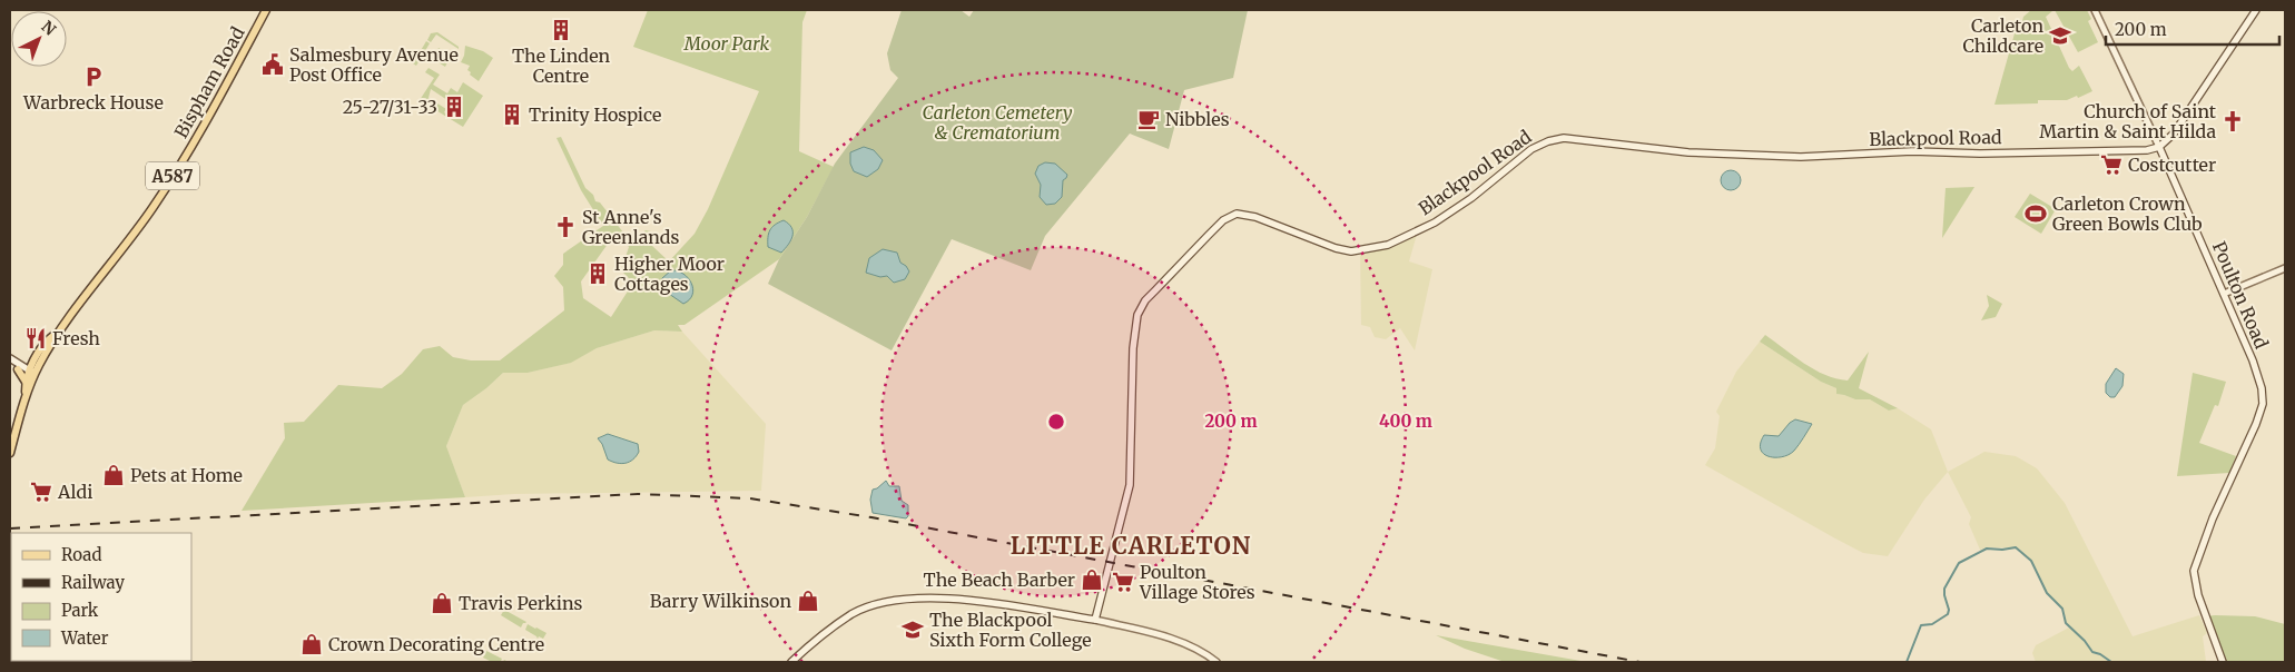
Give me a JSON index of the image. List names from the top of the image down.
{
  "streets": {
    "main road": [
      "Bispham Road",
      "Blackpool Road",
      "A587",
      "Poulton Road"
    ]
  },
  "crossings": [
    ["Bispham Road", "A587"],
    ["Blackpool Road", "Poulton Road"]
  ],
  "districts": ["LITTLE CARLETON"],
  "parks": ["Moor Park", "Carleton Cemetery & Crematorium"],
  "places": {
    "building": [
      "The Linden Centre",
      "25-27/31-33",
      "Trinity Hospice",
      "Higher Moor Cottages"
    ],
    "school or university": ["Carleton Childcare", "The Blackpool Sixth Form College"],
    "public building": ["Salmesbury Avenue Post Office"],
    "parking": ["Warbreck House"],
    "cafe": ["Nibbles"],
    "church": ["Church of Saint Martin & Saint Hilda", "St Anne's Greenlands"],
    "supermarket": ["Costcutter", "Aldi", "Poulton Village Stores"],
    "sports": ["Carleton Crown Green Bowls Club"],
    "restaurant": ["Fresh"],
    "shop": [
      "Pets at Home",
      "The Beach Barber",
      "Barry Wilkinson",
      "Travis Perkins",
      "Crown Decorating Centre"
    ]
  },
  "legend": [
    "Road",
    "Railway",
    "Park",
    "Water"
  ],
  "scale_bar": "200 m",
  "north": "top right",
  "rings": ["200 m", "400 m"]
}
